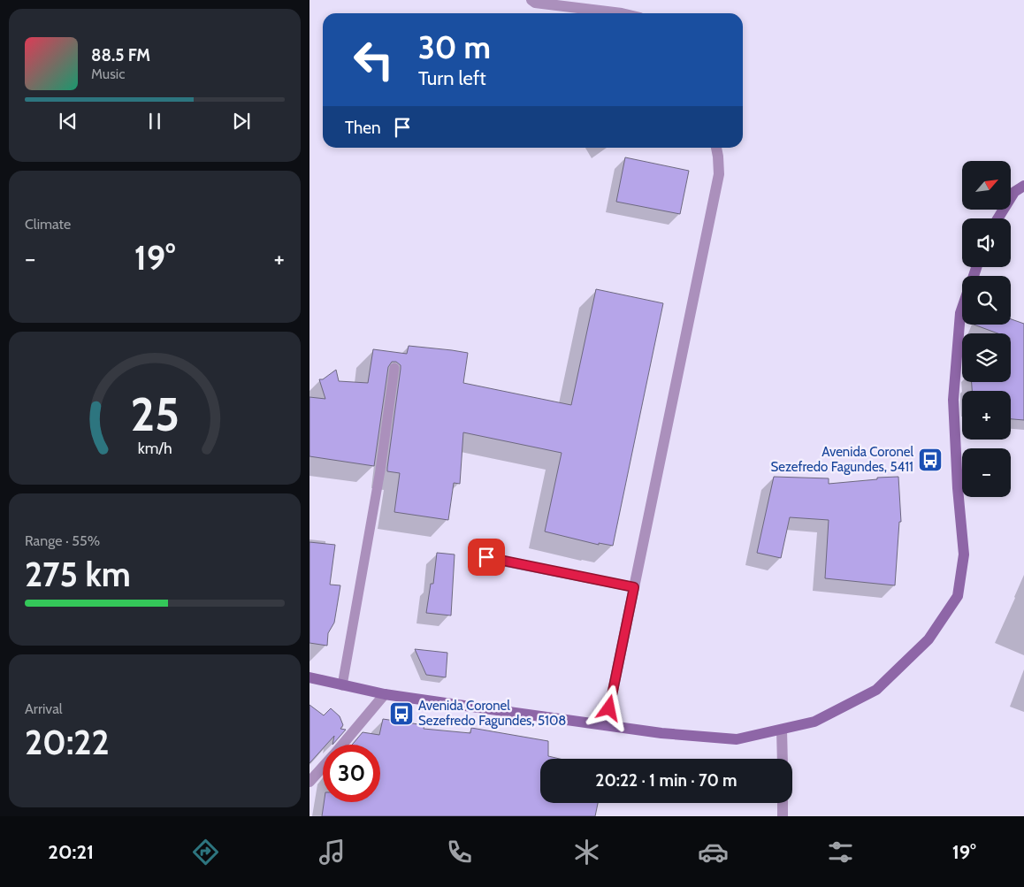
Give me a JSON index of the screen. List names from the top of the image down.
{
  "places": {
    "bus stop": ["Avenida Coronel Sezefredo Fagundes, 5411", "Avenida Coronel Sezefredo Fagundes, 5108"]
  },
  "north": "top right",
  "page": {
    "turn": ["30 m", "Turn left"],
    "song": ["88.5 FM", "Music"],
    "then": "Then",
    "map_buttons": ["+", "−"],
    "tile": [
      "Climate",
      ["Range · 55%", "275 km"],
      ["Arrival", "20:22"]
    ],
    "heat": ["−", "19°", "+"],
    "limit": "30",
    "trip": "20:22 · 1 min · 70 m",
    "tabs": ["20:21", "19°"],
    "gauge": ["25", "km/h"]
  }
}
